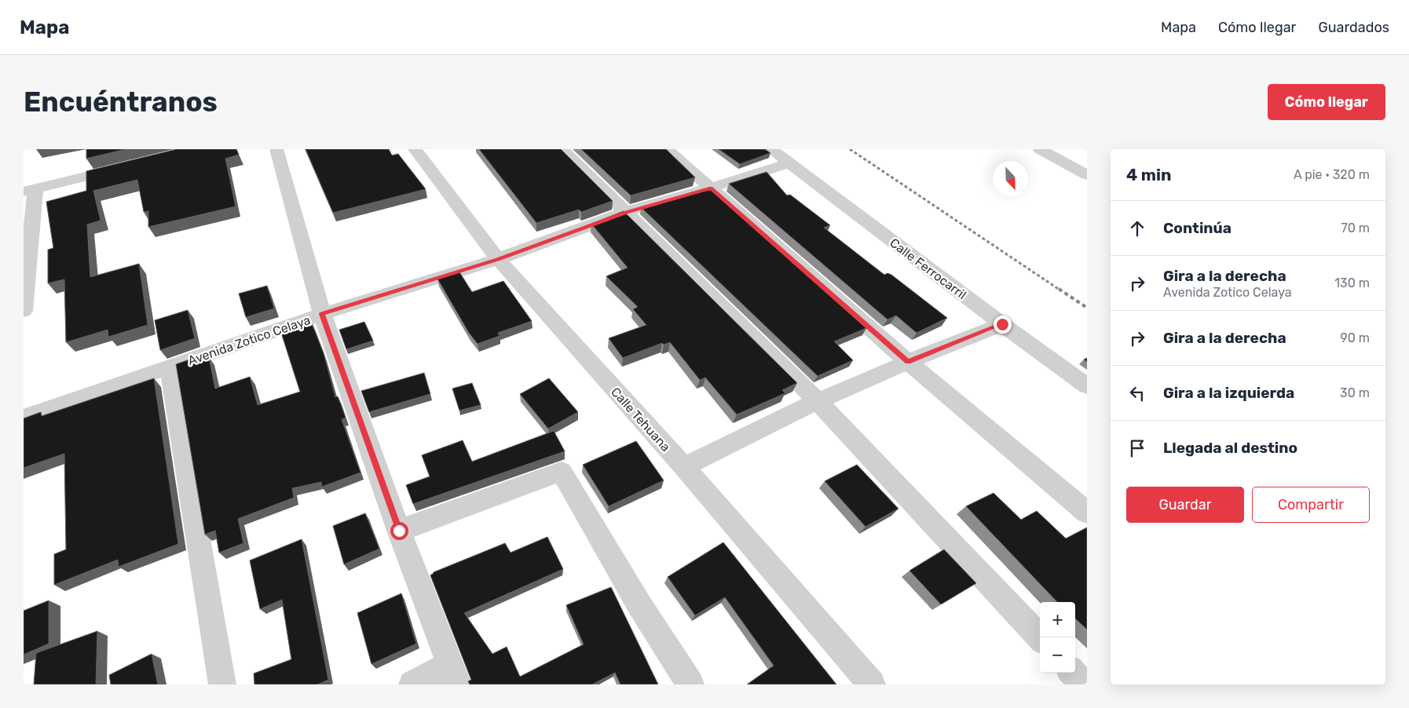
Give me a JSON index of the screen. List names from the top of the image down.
{
  "streets": {
    "street": ["Calle Ferrocarril", "Avenida Zotico Celaya", "Calle Tehuana"]
  },
  "crossings": [
    ["Calle Ferrocarril", "Avenida Zotico Celaya"],
    ["Avenida Zotico Celaya", "Calle Tehuana"]
  ],
  "north": "bottom right",
  "page": {
    "header": "Mapa",
    "nav": ["Mapa", "Cómo llegar", "Guardados"],
    "buttons": [
      "Cómo llegar",
      ["Guardar", "Compartir"]
    ],
    "title": "Encuéntranos",
    "heading": ["4 min", "A pie · 320 m"],
    "list": [
      ["Continúa", "70 m"],
      ["Gira a la derecha", "Avenida Zotico Celaya", "130 m"],
      ["Gira a la derecha", "90 m"],
      ["Gira a la izquierda", "30 m"],
      "Llegada al destino"
    ],
    "map_buttons": ["+", "−"]
  }
}
